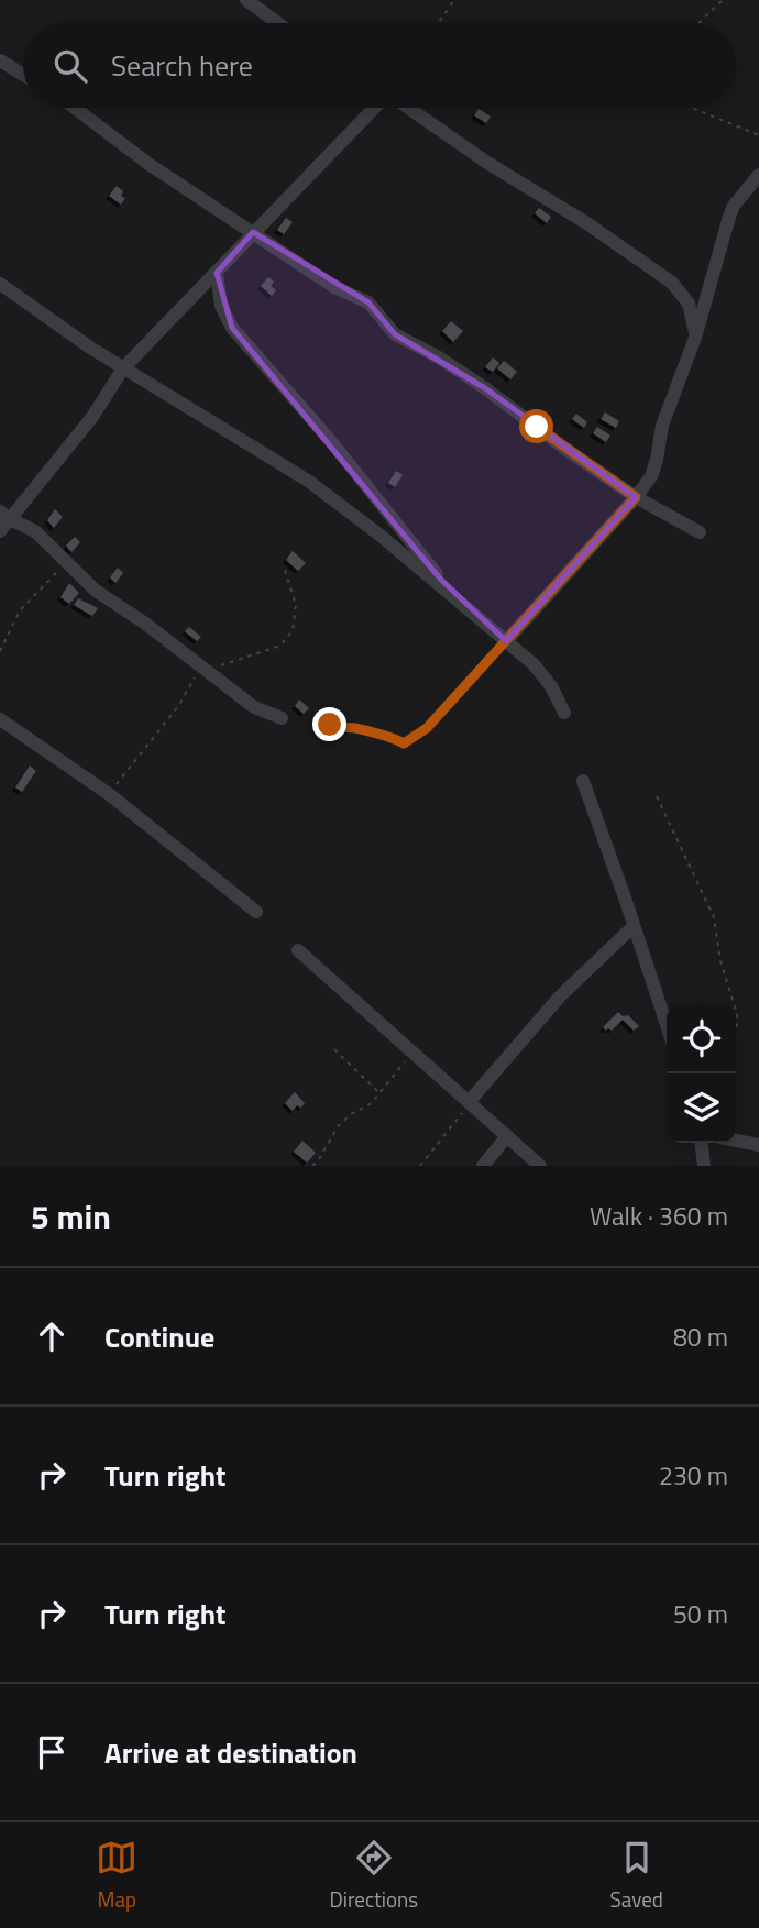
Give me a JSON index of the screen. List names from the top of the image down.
{
  "page": {
    "search": "Search here",
    "heading": ["5 min", "Walk · 360 m"],
    "list": [
      ["Continue", "80 m"],
      ["Turn right", "230 m"],
      ["Turn right", "50 m"],
      "Arrive at destination"
    ],
    "nav": ["Map", "Directions", "Saved"]
  }
}
